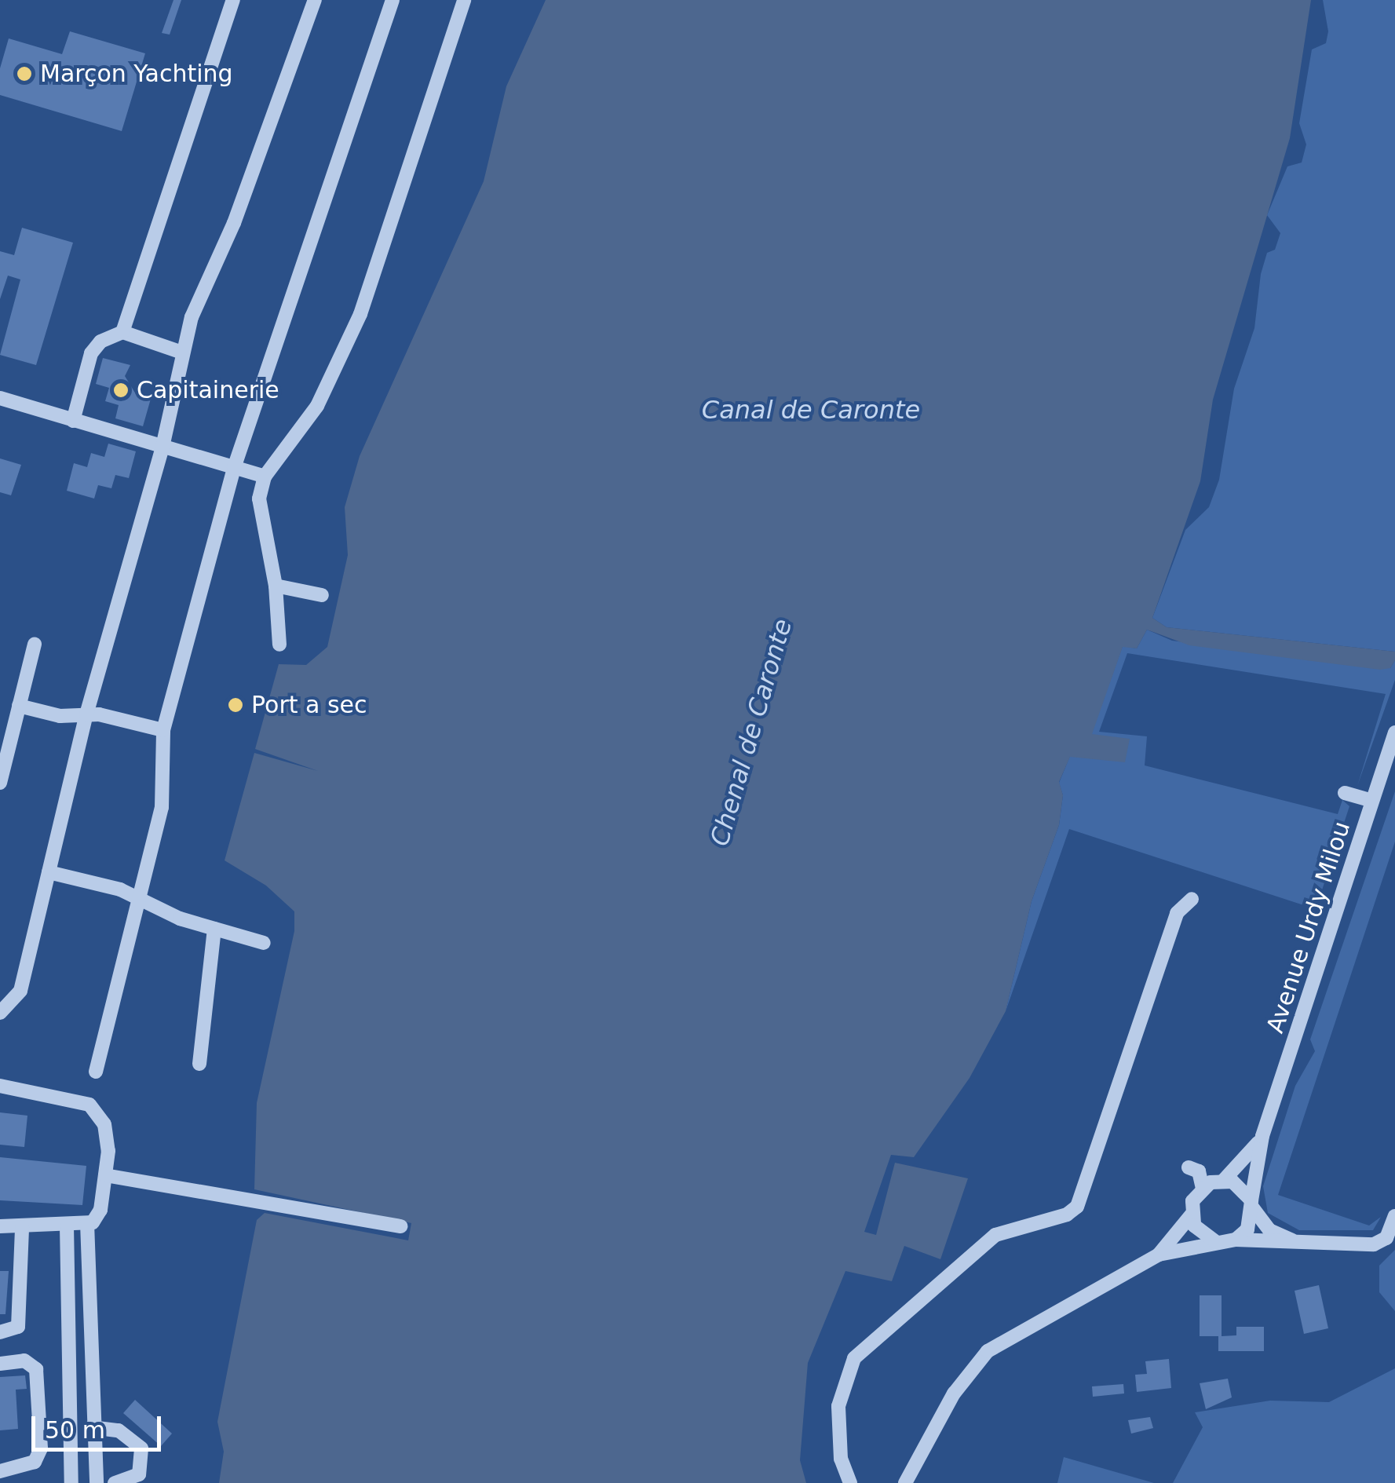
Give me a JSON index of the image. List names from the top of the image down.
{
  "streets": {
    "street": ["Avenue Urdy Milou"]
  },
  "water": ["Canal de Caronte", "Chenal de Caronte"],
  "places": ["Marçon Yachting", "Capitainerie", "Port a sec"],
  "scale_bar": "50 m"
}
